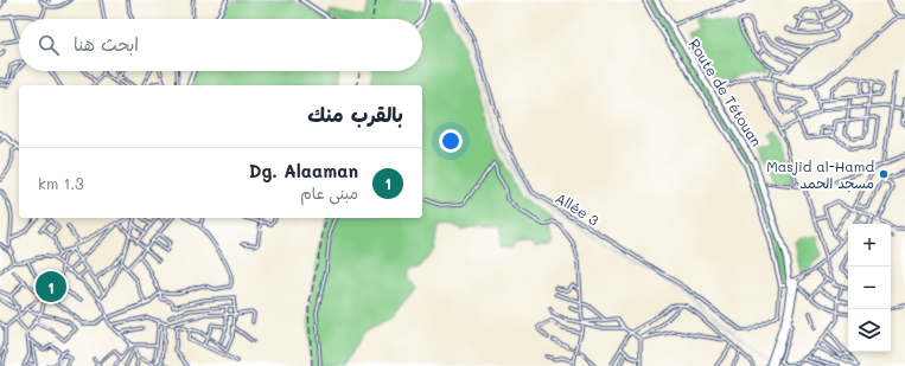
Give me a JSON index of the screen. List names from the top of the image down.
{
  "streets": {
    "highway": ["Route de Tétouan"],
    "street": ["Allée 3"]
  },
  "places": ["Masjid al-Hamd مسجد الحمد"],
  "page": {
    "search": "ابحث هنا",
    "heading": "بالقرب منك",
    "list": [
      {
        "mark": "1",
        "name": "Dg. Alaaman",
        "note": "مبنى عام",
        "value": "1.3 km"
      }
    ],
    "map_buttons": ["+", "−"],
    "pins": "1"
  }
}
